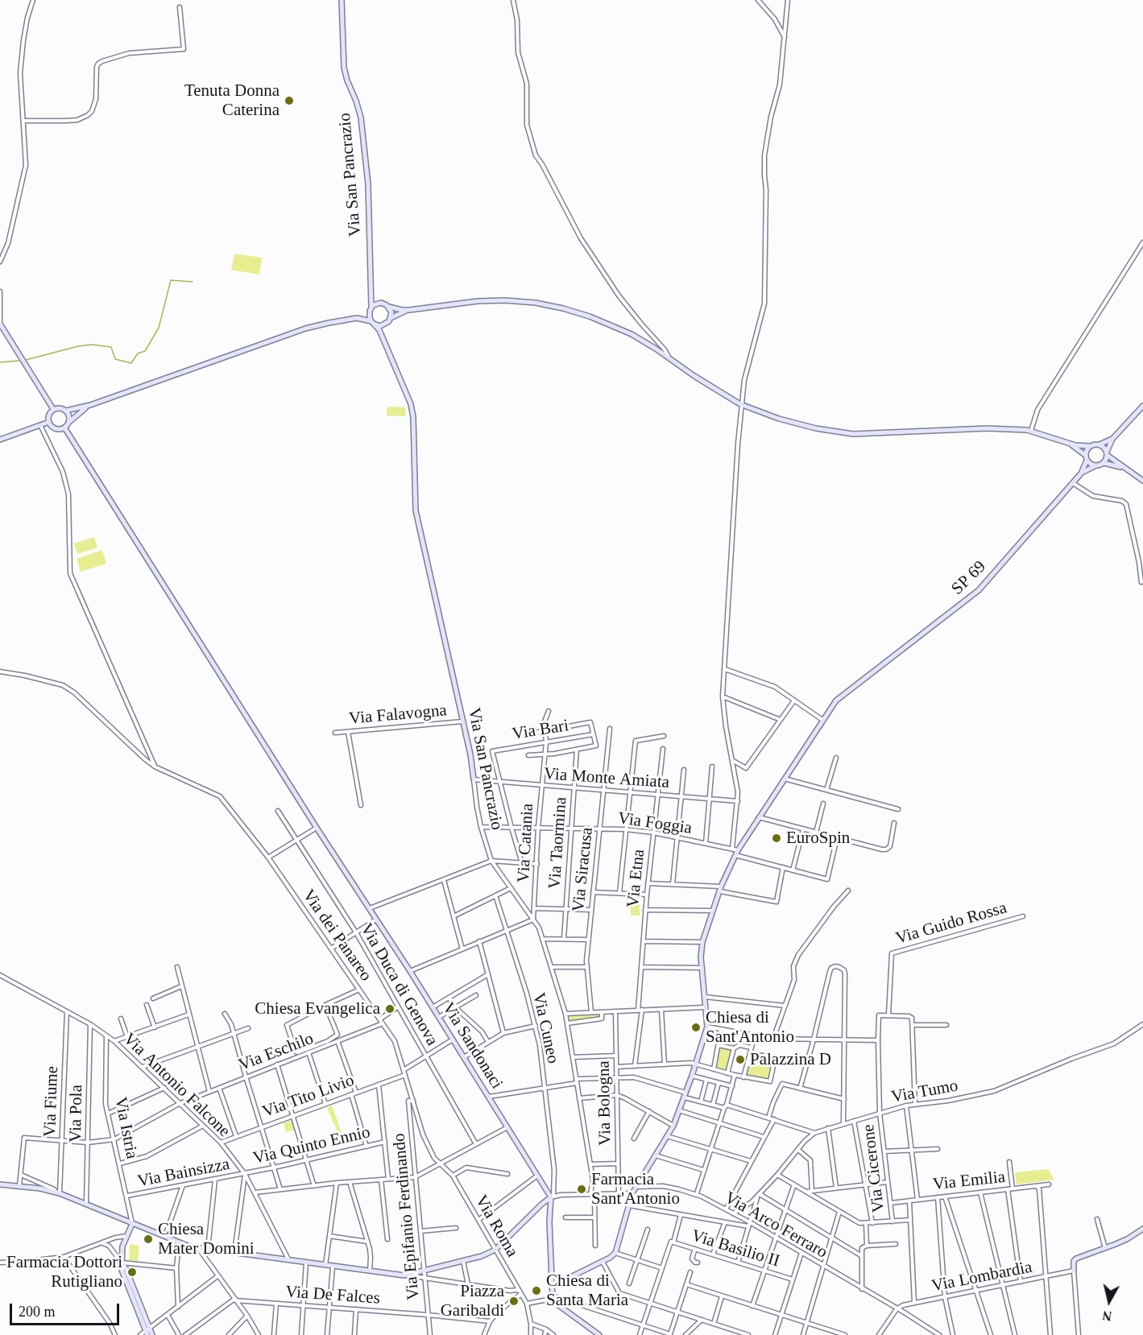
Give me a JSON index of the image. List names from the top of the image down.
{
  "streets": {
    "main road": ["Via San Pancrazio", "SP 69", "Via Sandonaci"],
    "street": [
      "Via Falavogna",
      "Via Bari",
      "Via Monte Amiata",
      "Via Foggia",
      "Via Catania",
      "Via Taormina",
      "Via Siracusa",
      "Via Etna",
      "Via Guido Rossa",
      "Via dei Panareo",
      "Via Duca di Genova",
      "Via Cuneo",
      "Via Eschilo",
      "Via Antonio Falcone",
      "Via Tumo",
      "Via Tito Livio",
      "Via Fiume",
      "Via Bologna",
      "Via Pola",
      "Via Istria",
      "Via Quinto Ennio",
      "Via Cicerone",
      "Via Bainsizza",
      "Via Emilia",
      "Via Epifanio Ferdinando",
      "Via Arco Ferraro",
      "Via Roma",
      "Via Basilio II",
      "Via Lombardia",
      "Via De Falces"
    ]
  },
  "crossings": [
    ["Via San Pancrazio", "Via Falavogna"],
    ["Via San Pancrazio", "Via Monte Amiata"],
    ["Via San Pancrazio", "Via Foggia"],
    ["Via San Pancrazio", "Via Catania"],
    ["SP 69", "Via Foggia"],
    ["Via Bari", "Via Monte Amiata"],
    ["Via Bari", "Via Catania"],
    ["Via Bari", "Via Taormina"],
    ["Via Monte Amiata", "Via Catania"],
    ["Via Monte Amiata", "Via Taormina"],
    ["Via Monte Amiata", "Via Siracusa"],
    ["Via Monte Amiata", "Via Etna"],
    ["Via Foggia", "Via Catania"],
    ["Via Foggia", "Via Taormina"],
    ["Via Foggia", "Via Siracusa"],
    ["Via Foggia", "Via Etna"],
    ["Via Guido Rossa", "Via Cicerone"],
    ["Via dei Panareo", "Via Eschilo"],
    ["Via dei Panareo", "Via Tito Livio"],
    ["Via dei Panareo", "Via Epifanio Ferdinando"],
    ["Via dei Panareo", "Via Roma"],
    ["Via Cuneo", "Via Sandonaci"],
    ["Via Eschilo", "Via Antonio Falcone"],
    ["Via Eschilo", "Via Istria"],
    ["Via Antonio Falcone", "Via Tito Livio"],
    ["Via Antonio Falcone", "Via Fiume"],
    ["Via Antonio Falcone", "Via Pola"],
    ["Via Antonio Falcone", "Via Istria"],
    ["Via Antonio Falcone", "Via Quinto Ennio"],
    ["Via Antonio Falcone", "Via Bainsizza"],
    ["Via Tumo", "Via Cicerone"],
    ["Via Tumo", "Via Arco Ferraro"],
    ["Via Istria", "Via Bainsizza"],
    ["Via Quinto Ennio", "Via Bainsizza"],
    ["Via Cicerone", "Via Emilia"],
    ["Via Epifanio Ferdinando", "Via De Falces"],
    ["Via Arco Ferraro", "Via Lombardia"]
  ],
  "places": [
    "Tenuta Donna Caterina",
    "EuroSpin",
    "Chiesa Evangelica",
    "Chiesa di Sant'Antonio",
    "Palazzina D",
    "Farmacia Sant'Antonio",
    "Chiesa Mater Domini",
    "Farmacia Dottori Rutigliano",
    "Chiesa di Santa Maria",
    "Piazza Garibaldi"
  ],
  "scale_bar": "200 m",
  "north": "bottom"
}
